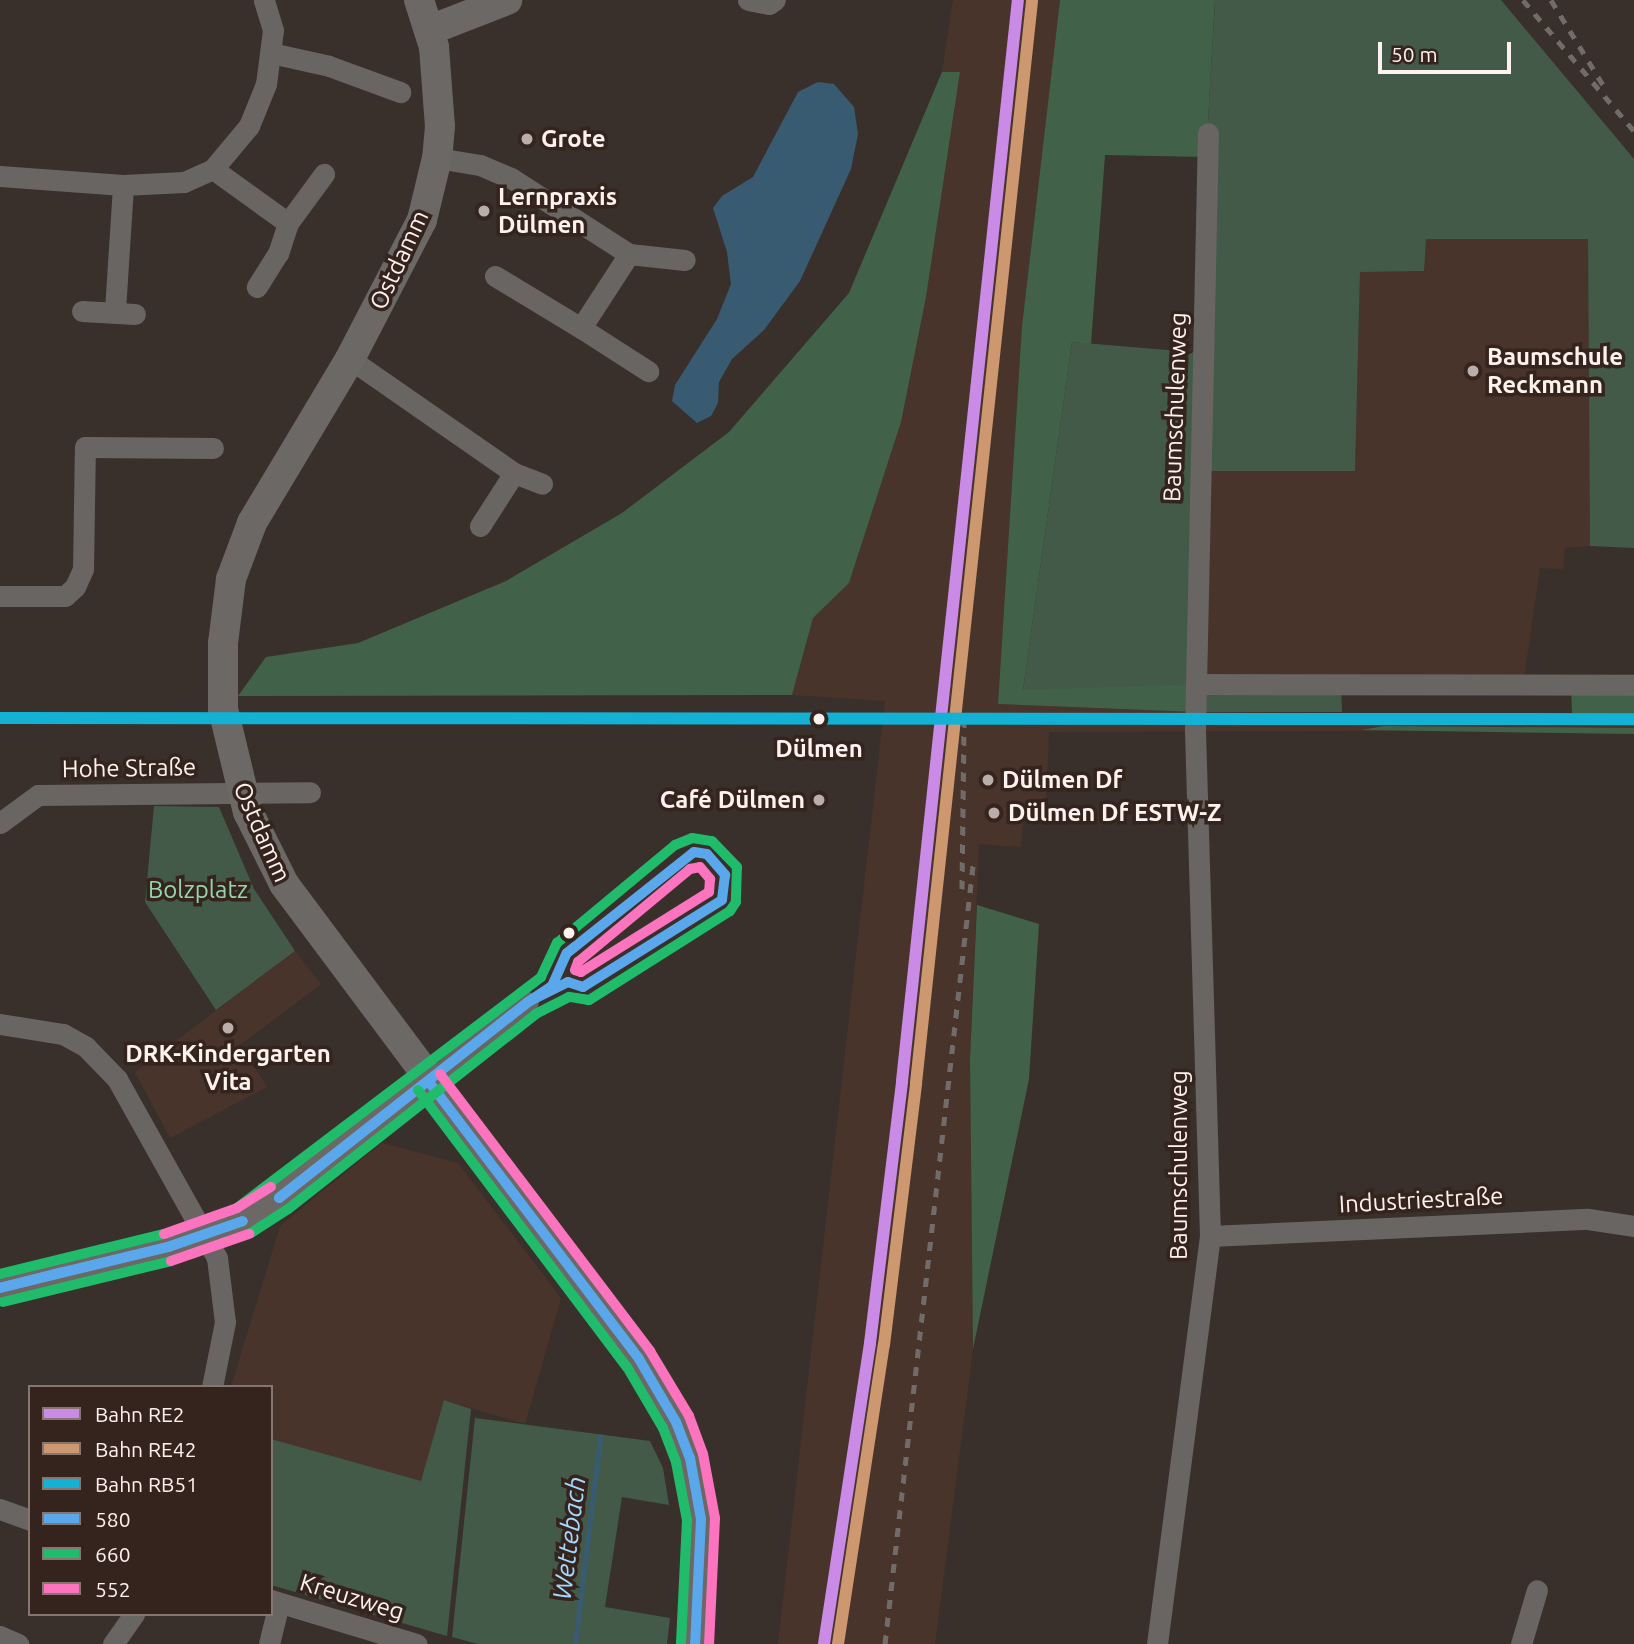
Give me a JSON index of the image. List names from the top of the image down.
{
  "streets": {
    "street": [
      "Ostdamm",
      "Baumschulenweg",
      "Hohe Straße",
      "Industriestraße",
      "Kreuzweg"
    ]
  },
  "crossings": [
    ["Baumschulenweg", "Industriestraße"]
  ],
  "water": ["Wettebach"],
  "parks": ["Bolzplatz"],
  "places": [
    "Grote",
    "Lernpraxis Dülmen",
    "Baumschule Reckmann",
    "Dülmen",
    "Dülmen Df",
    "Café Dülmen",
    "Dülmen Df ESTW-Z",
    "DRK-Kindergarten Vita"
  ],
  "lines": [
    "rail line RE2",
    "rail line RE42",
    "rail line RB51",
    "transit line 660",
    "transit line 580",
    "transit line 552"
  ],
  "legend": [
    "Bahn RE2",
    "Bahn RE42",
    "Bahn RB51",
    "580",
    "660",
    "552"
  ],
  "scale_bar": "50 m"
}
